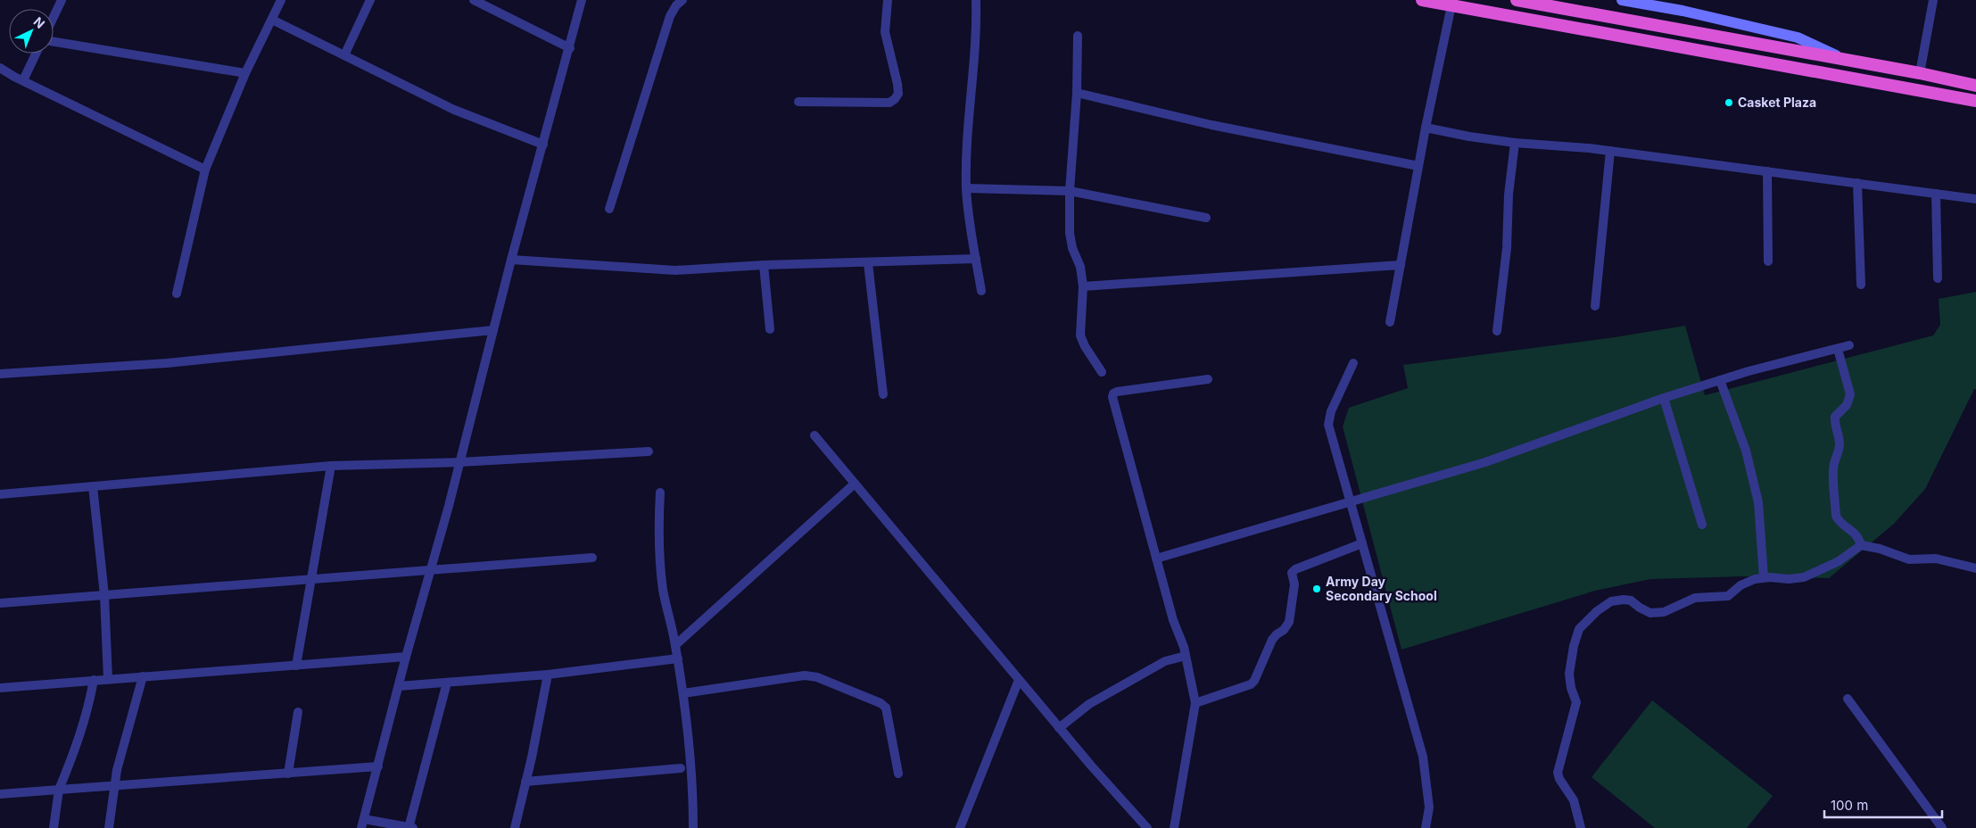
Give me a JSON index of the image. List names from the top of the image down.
{
  "places": ["Casket Plaza", "Army Day Secondary School"],
  "scale_bar": "100 m",
  "north": "top right"
}
